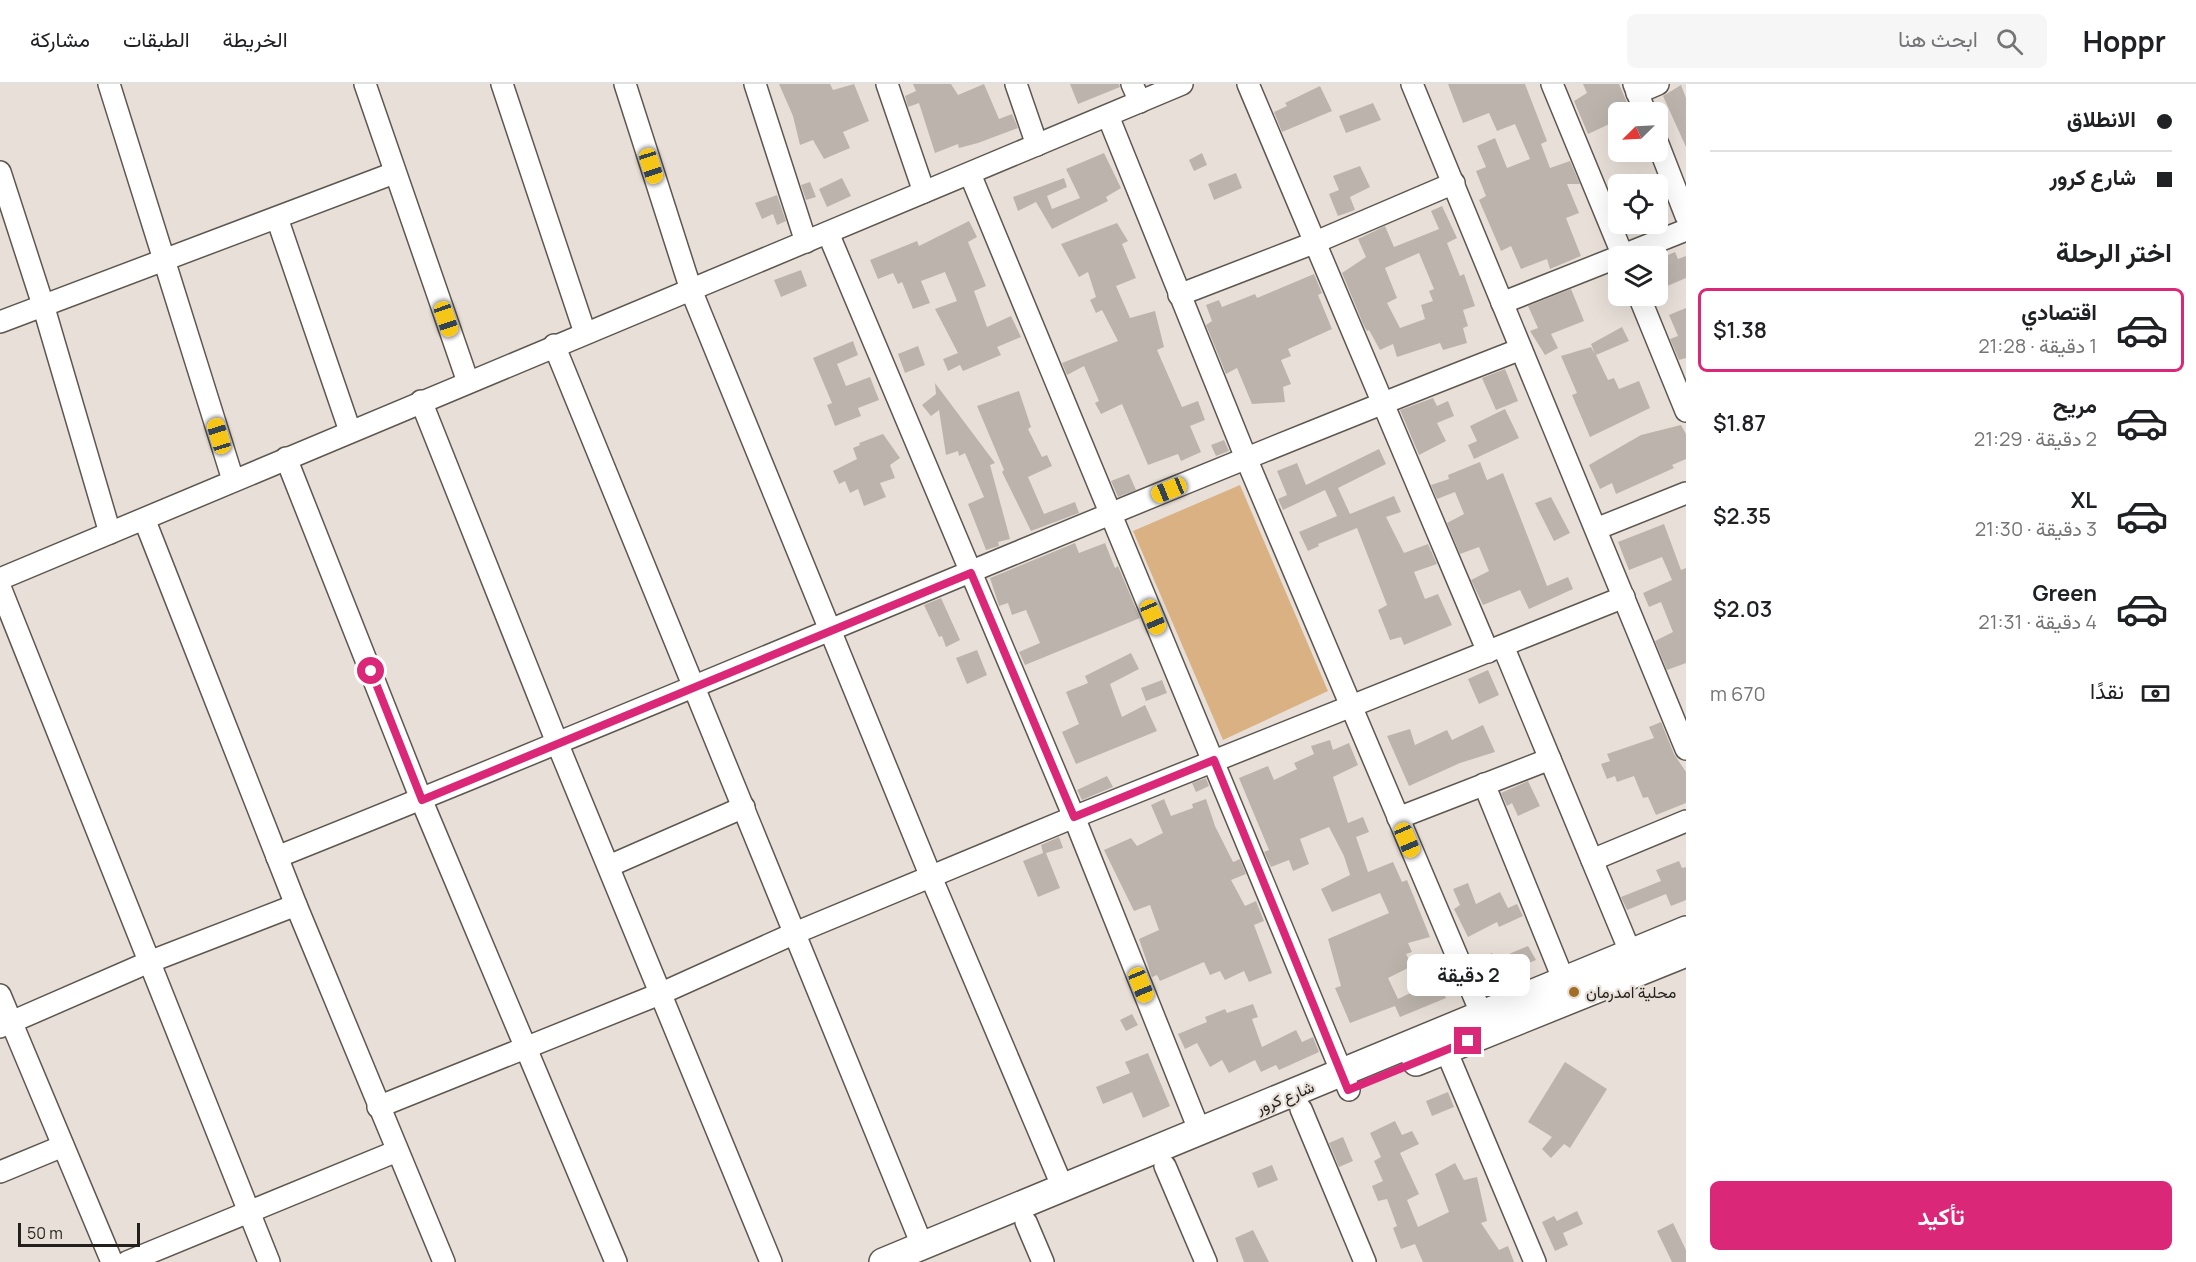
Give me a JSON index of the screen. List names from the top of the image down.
{
  "streets": {
    "main road": ["شارع كرور"]
  },
  "places": ["محلية امدرمان"],
  "scale_bar": "50 m",
  "north": "bottom left",
  "page": {
    "header": "Hoppr",
    "search": "ابحث هنا",
    "nav": ["الخريطة", "الطبقات", "مشاركة"],
    "banner": ["الانطلاق", "شارع كرور"],
    "heading": "اختر الرحلة",
    "list": [
      {
        "name": "اقتصادي",
        "note": "1 دقيقة · 21:28",
        "value": "$1.38"
      },
      {
        "name": "مريح",
        "note": "2 دقيقة · 21:29",
        "value": "$1.87"
      },
      {
        "name": "XL",
        "note": "3 دقيقة · 21:30",
        "value": "$2.35"
      },
      {
        "name": "Green",
        "note": "4 دقيقة · 21:31",
        "value": "$2.03"
      }
    ],
    "pay": ["نقدًا", "670 m"],
    "bubble": "2 دقيقة",
    "buttons": "تأكيد",
    "scale": "50 m"
  }
}
